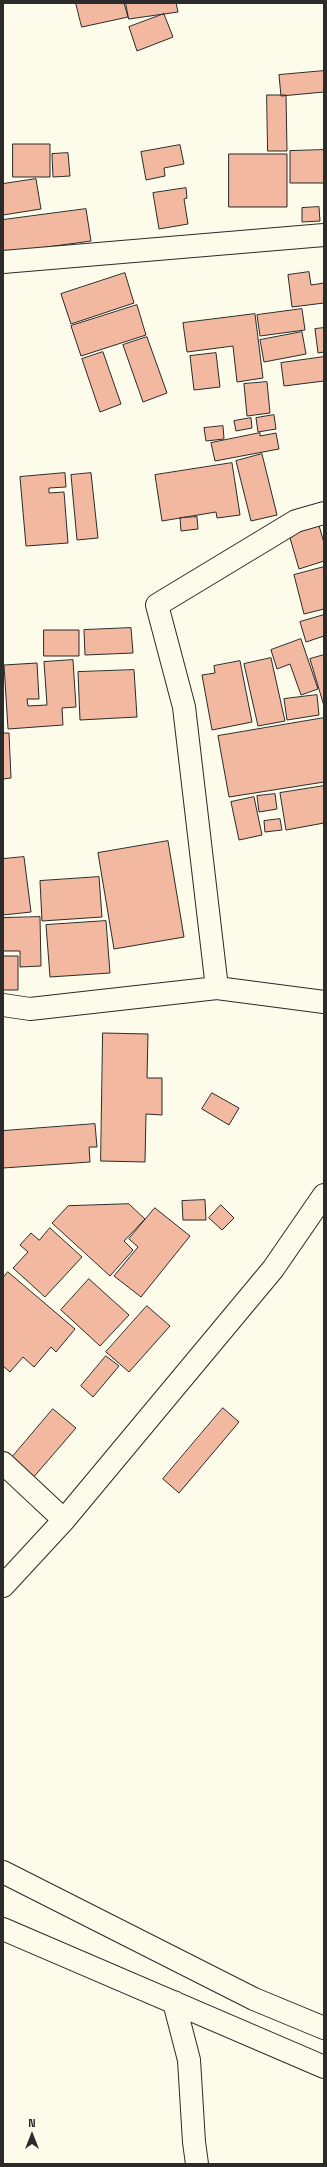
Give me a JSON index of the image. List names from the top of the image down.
{
  "north": "top"
}
